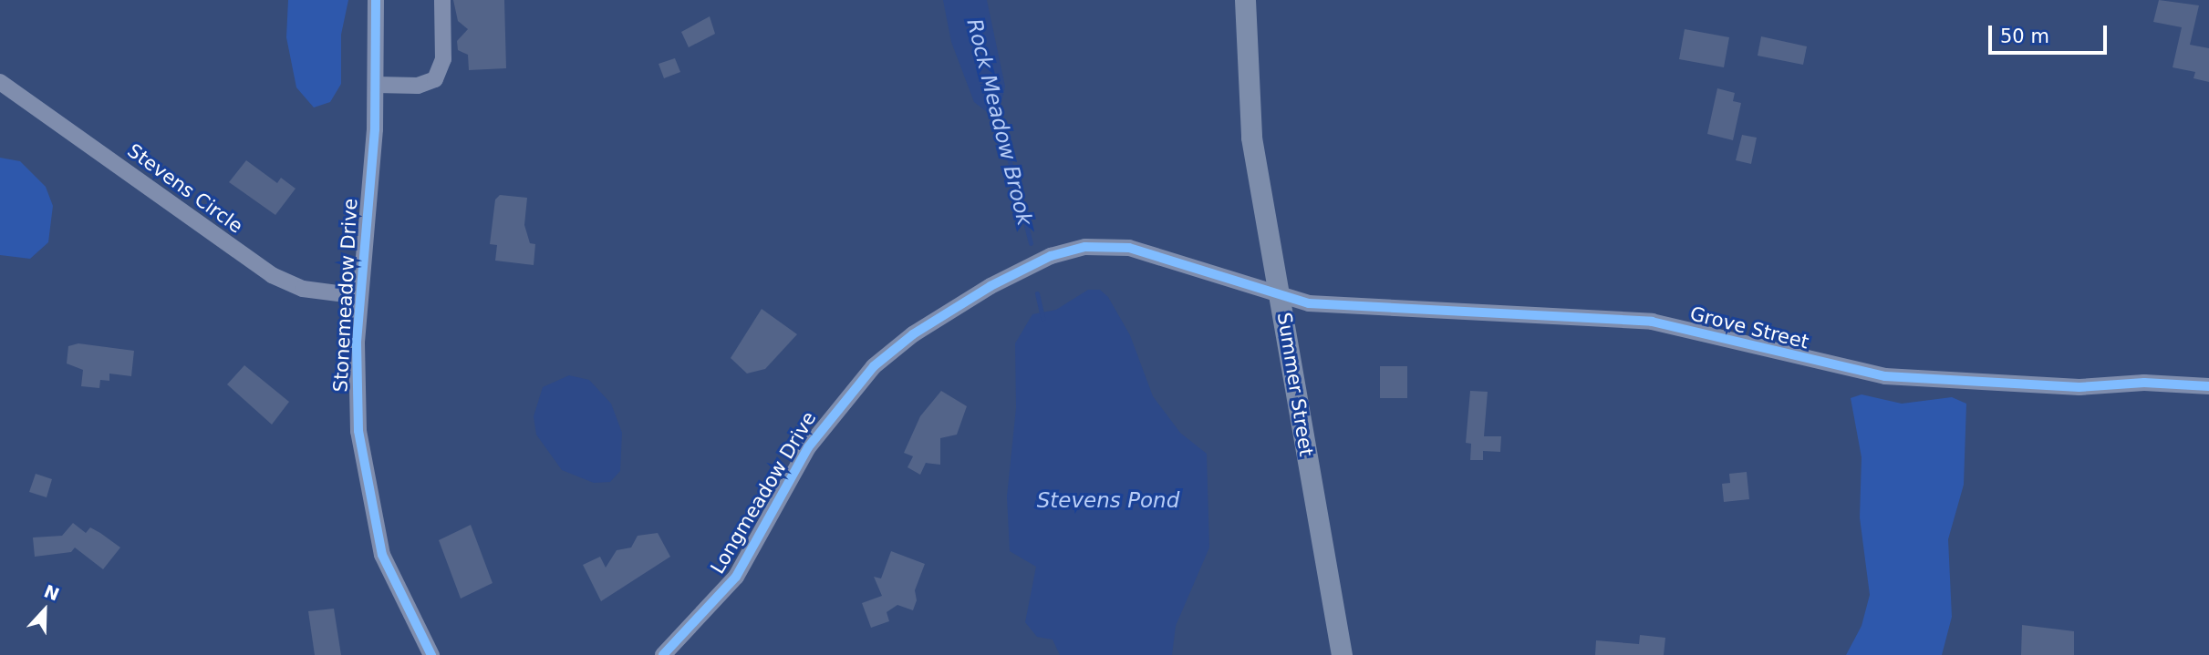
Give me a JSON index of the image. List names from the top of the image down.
{
  "streets": {
    "main road": ["Summer Street"],
    "street": [
      "Stevens Circle",
      "Stonemeadow Drive",
      "Grove Street",
      "Longmeadow Drive"
    ]
  },
  "crossings": [
    ["Stevens Circle", "Stonemeadow Drive"],
    ["Grove Street", "Summer Street"],
    ["Grove Street", "Longmeadow Drive"],
    ["Summer Street", "Longmeadow Drive"]
  ],
  "water": ["Rock Meadow Brook", "Stevens Pond"],
  "scale_bar": "50 m",
  "north": "top"
}
